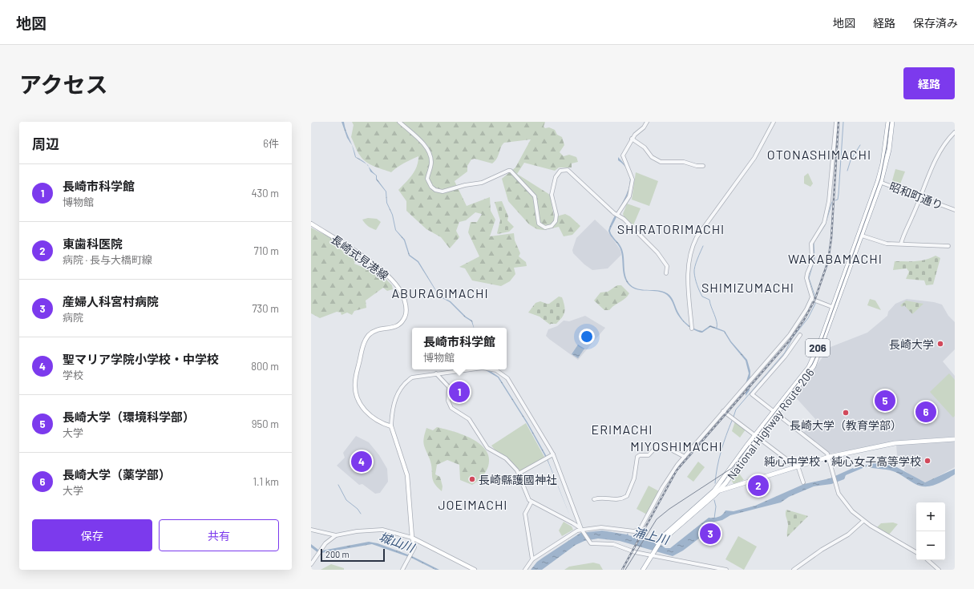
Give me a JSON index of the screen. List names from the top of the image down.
{
  "streets": {
    "main road": ["長崎式見港線", "206", "National Highway Route 206"],
    "street": ["昭和町通り"]
  },
  "crossings": [
    ["昭和町通り", "National Highway Route 206"]
  ],
  "districts": [
    "OTONASHIMACHI",
    "SHIRATORIMACHI",
    "WAKABAMACHI",
    "SHIMIZUMACHI",
    "ABURAGIMACHI",
    "ERIMACHI",
    "MIYOSHIMACHI",
    "JOEIMACHI"
  ],
  "water": ["浦上川", "城山川"],
  "places": [
    "長崎大学",
    "長崎大学（教育学部）",
    "純心中学校・純心女子高等学校",
    "長崎縣護國神社"
  ],
  "scale_bar": "200 m",
  "page": {
    "header": "地図",
    "nav": ["地図", "経路", "保存済み"],
    "title": "アクセス",
    "buttons": [
      "経路",
      ["保存", "共有"]
    ],
    "heading": ["周辺", "6件"],
    "list": [
      {
        "mark": "1",
        "name": "長崎市科学館",
        "note": "博物館",
        "value": "430 m"
      },
      {
        "mark": "2",
        "name": "東歯科医院",
        "note": "病院 · 長与大橋町線",
        "value": "710 m"
      },
      {
        "mark": "3",
        "name": "産婦人科宮村病院",
        "note": "病院",
        "value": "730 m"
      },
      {
        "mark": "4",
        "name": "聖マリア学院小学校・中学校",
        "note": "学校",
        "value": "800 m"
      },
      {
        "mark": "5",
        "name": "長崎大学（環境科学部）",
        "note": "大学",
        "value": "950 m"
      },
      {
        "mark": "6",
        "name": "長崎大学（薬学部）",
        "note": "大学",
        "value": "1.1 km"
      }
    ],
    "popup": ["長崎市科学館", "博物館"],
    "pins": [
      "1",
      "5",
      "6",
      "4",
      "2",
      "3"
    ],
    "map_buttons": ["+", "−"],
    "scale": "200 m"
  }
}
